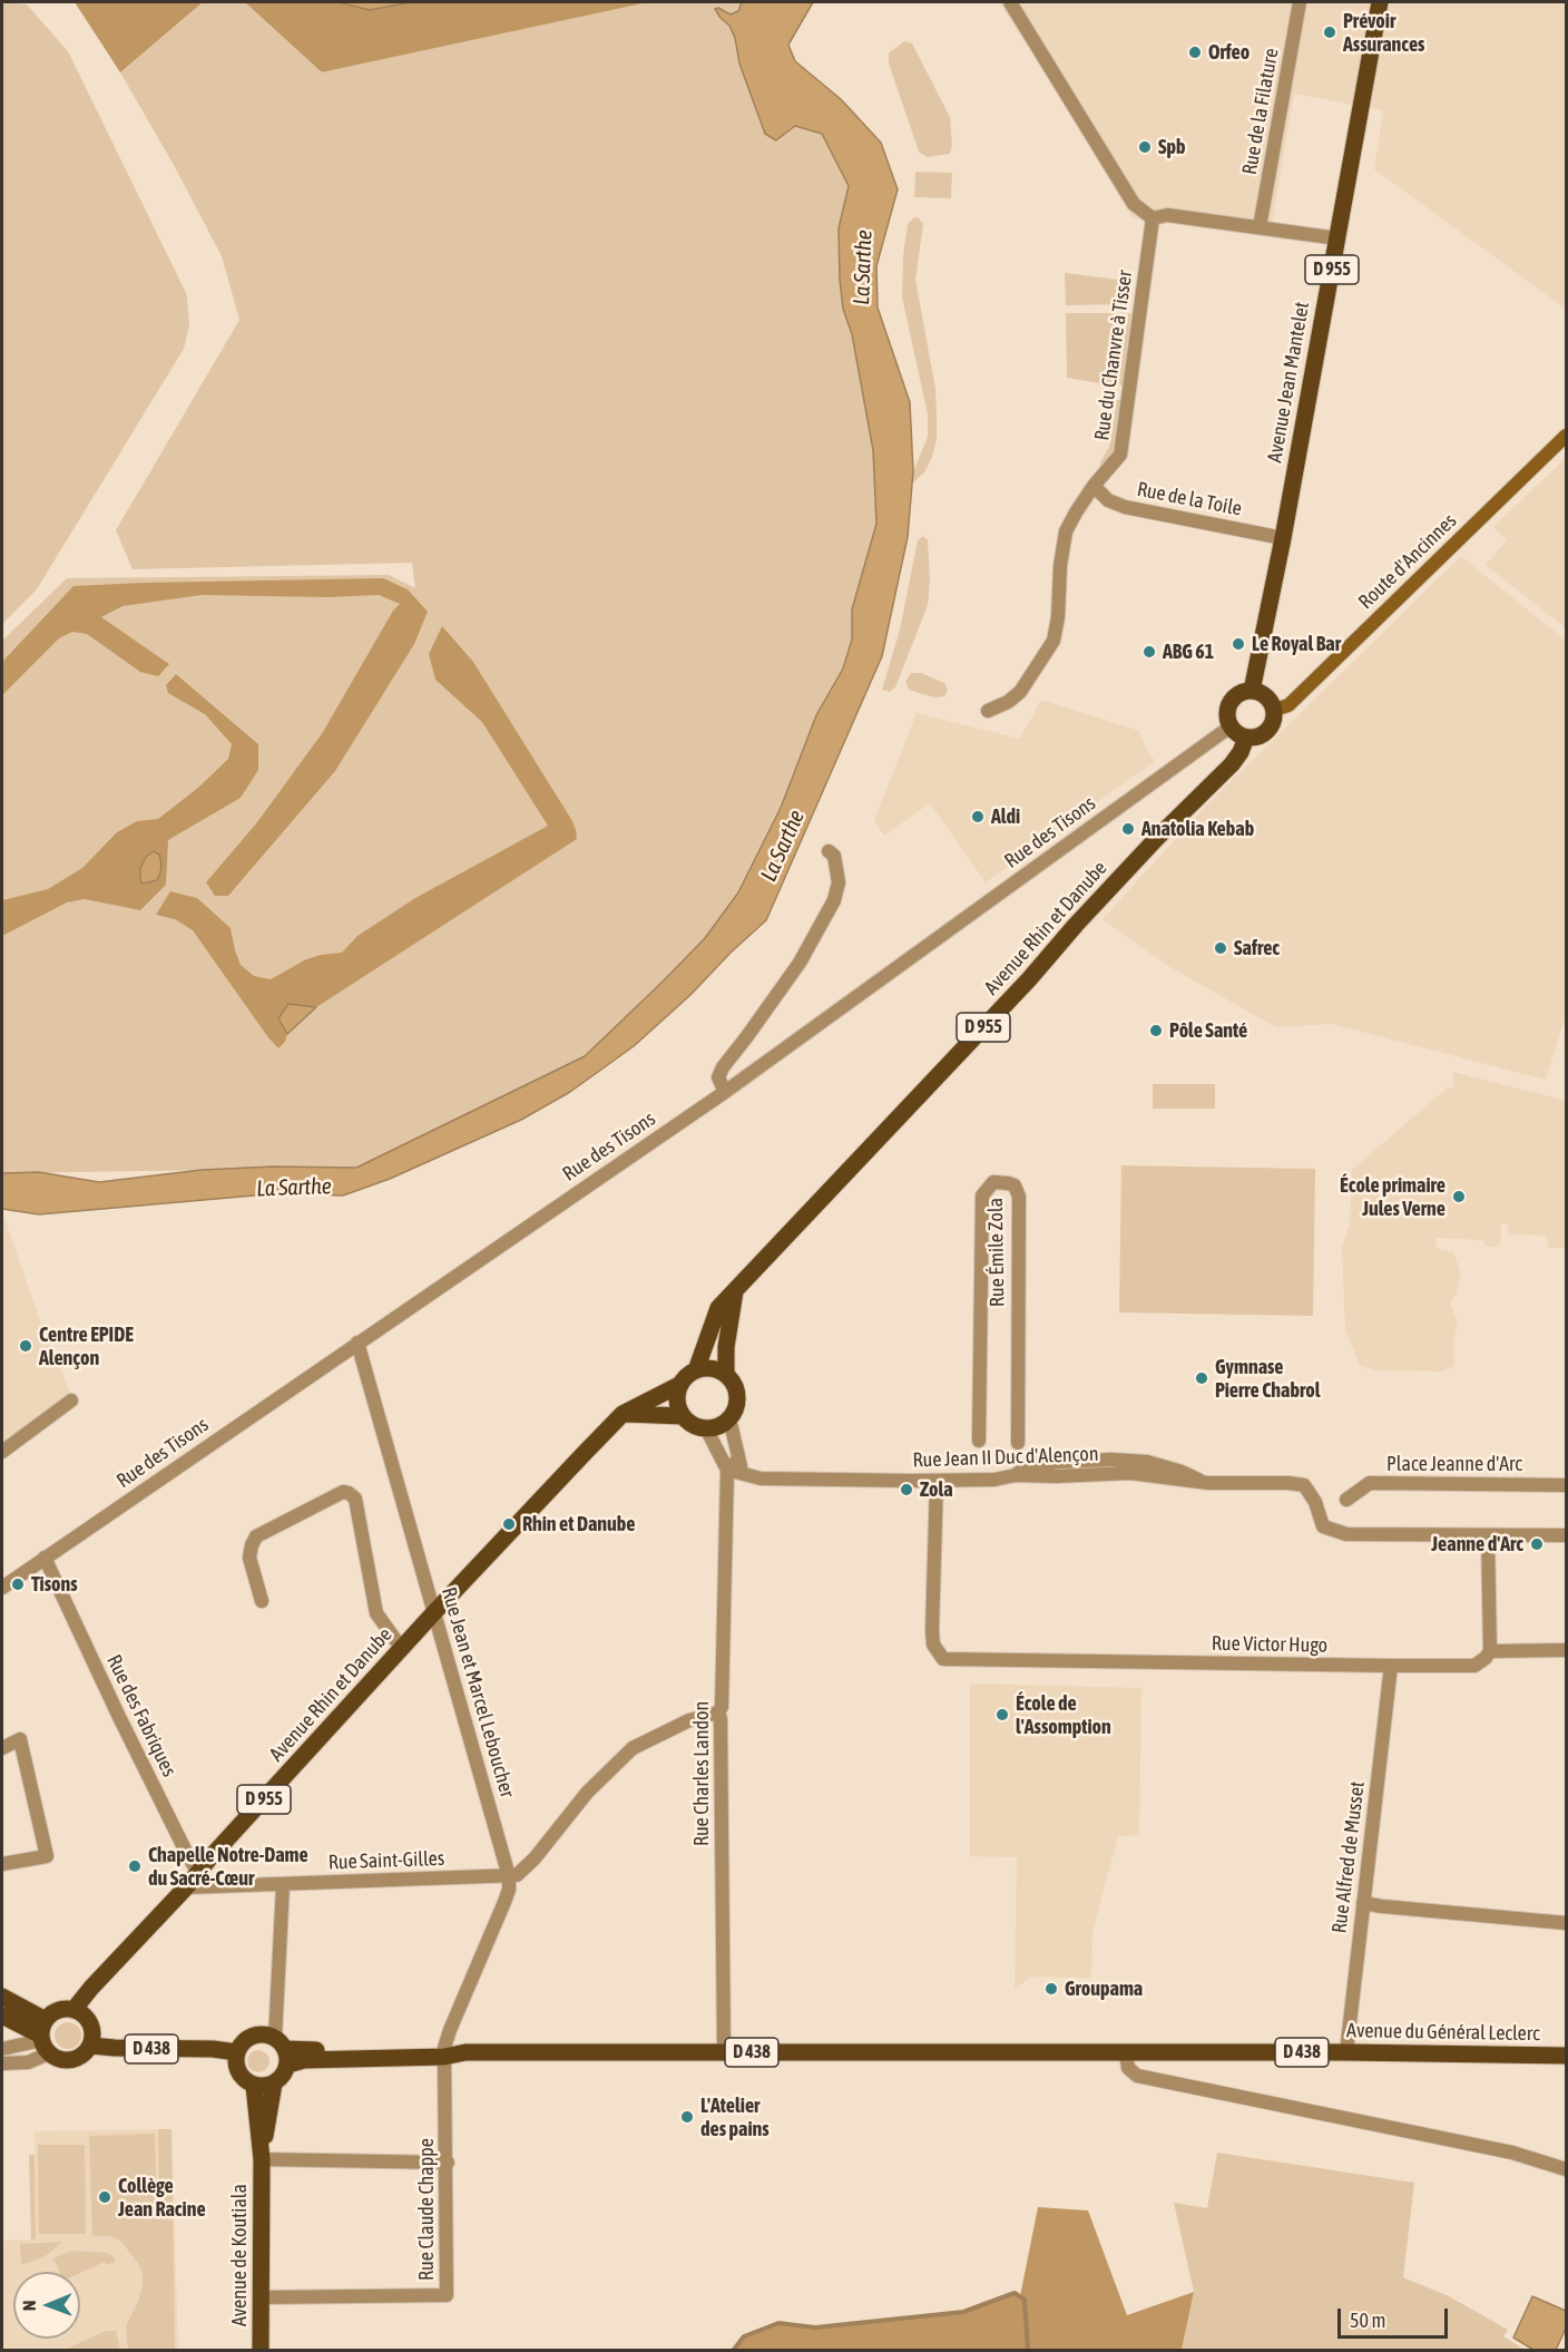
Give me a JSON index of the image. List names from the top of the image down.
{
  "streets": {
    "main road": [
      "D 955",
      "Avenue Jean Mantelet",
      "Route d'Ancinnes",
      "Avenue Rhin et Danube",
      "Avenue du Général Leclerc",
      "D 438",
      "Avenue de Koutiala"
    ],
    "street": [
      "Rue de la Filature",
      "Rue du Chanvre à Tisser",
      "Rue de la Toile",
      "Rue des Tisons",
      "Rue Émile Zola",
      "Rue Jean II Duc d'Alençon",
      "Place Jeanne d'Arc",
      "Rue Victor Hugo",
      "Rue Jean et Marcel Leboucher",
      "Rue des Fabriques",
      "Rue Charles Landon",
      "Rue Alfred de Musset",
      "Rue Saint-Gilles",
      "Rue Claude Chappe"
    ]
  },
  "crossings": [
    ["Rue du Chanvre à Tisser", "Rue de la Toile"],
    ["Avenue Jean Mantelet", "Rue de la Toile"],
    ["Avenue Jean Mantelet", "Route d'Ancinnes"],
    ["Avenue Jean Mantelet", "Rue des Tisons"],
    ["Avenue Jean Mantelet", "Avenue Rhin et Danube"],
    ["Route d'Ancinnes", "Rue des Tisons"],
    ["Route d'Ancinnes", "Avenue Rhin et Danube"],
    ["Rue des Tisons", "Avenue Rhin et Danube"],
    ["Rue des Tisons", "Rue Jean et Marcel Leboucher"],
    ["Rue des Tisons", "Rue des Fabriques"],
    ["Avenue Rhin et Danube", "Rue Jean et Marcel Leboucher"],
    ["Avenue Rhin et Danube", "Rue des Fabriques"],
    ["Avenue Rhin et Danube", "Rue Saint-Gilles"],
    ["Avenue Rhin et Danube", "D 438"],
    ["Rue Jean II Duc d'Alençon", "Rue Victor Hugo"],
    ["Rue Jean II Duc d'Alençon", "Rue Charles Landon"],
    ["Rue Victor Hugo", "Rue Alfred de Musset"],
    ["Rue Jean et Marcel Leboucher", "Rue Saint-Gilles"],
    ["Rue Jean et Marcel Leboucher", "D 438"],
    ["Rue Jean et Marcel Leboucher", "Rue Claude Chappe"],
    ["Rue des Fabriques", "Rue Saint-Gilles"],
    ["Rue Charles Landon", "Avenue du Général Leclerc"],
    ["Rue Charles Landon", "D 438"],
    ["Rue Alfred de Musset", "Avenue du Général Leclerc"],
    ["Avenue du Général Leclerc", "D 438"],
    ["D 438", "Rue Claude Chappe"],
    ["D 438", "Avenue de Koutiala"],
    ["Rue Claude Chappe", "Avenue de Koutiala"]
  ],
  "water": ["La Sarthe"],
  "places": [
    "Prévoir Assurances",
    "Orfeo",
    "Spb",
    "Le Royal Bar",
    "ABG 61",
    "Aldi",
    "Anatolia Kebab",
    "Safrec",
    "Pôle Santé",
    "École primaire Jules Verne",
    "Centre EPIDE Alençon",
    "Gymnase Pierre Chabrol",
    "Zola",
    "Rhin et Danube",
    "Jeanne d'Arc",
    "Tisons",
    "École de l'Assomption",
    "Chapelle Notre-Dame du Sacré-Cœur",
    "Groupama",
    "L'Atelier des pains",
    "Collège Jean Racine"
  ],
  "scale_bar": "50 m",
  "north": "left"
}
